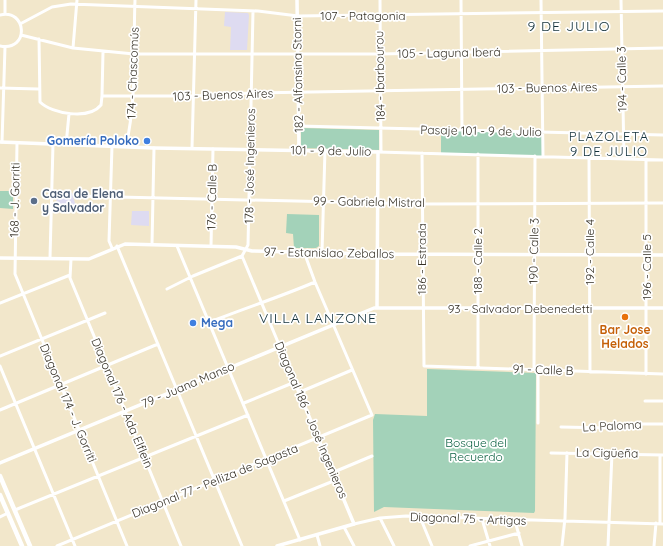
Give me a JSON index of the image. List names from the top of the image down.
{
  "streets": {
    "street": [
      "107 - Patagonia",
      "105 - Laguna Iberá",
      "174 - Chascomús",
      "182 - Alfonsina Storni",
      "184 - Ibarbourou",
      "194 - Calle 3",
      "103 - Buenos Aires",
      "Pasaje 101 - 9 de Julio",
      "101 - 9 de Julio",
      "178 - José Ingenieros",
      "176 - Calle B",
      "168 - J. Gorriti",
      "99 - Gabriela Mistral",
      "190 - Calle 3",
      "192 - Calle 4",
      "97 - Estanislao Zeballos",
      "186 - Estrada",
      "188 - Calle 2",
      "196 - Calle 5",
      "93 - Salvador Debenedetti",
      "91 - Calle B",
      "79 - Juana Manso",
      "Diagonal 174 - J. Gorriti",
      "Diagonal 176 - Ada Elflein",
      "Diagonal 186 - José Ingenieros",
      "La Paloma",
      "La Cigüeña",
      "Diagonal 77 - Pelliza de Sagasta",
      "Diagonal 75 - Artigas"
    ]
  },
  "crossings": [
    ["107 - Patagonia", "174 - Chascomús"],
    ["107 - Patagonia", "182 - Alfonsina Storni"],
    ["107 - Patagonia", "184 - Ibarbourou"],
    ["107 - Patagonia", "194 - Calle 3"],
    ["107 - Patagonia", "178 - José Ingenieros"],
    ["105 - Laguna Iberá", "174 - Chascomús"],
    ["105 - Laguna Iberá", "182 - Alfonsina Storni"],
    ["105 - Laguna Iberá", "184 - Ibarbourou"],
    ["105 - Laguna Iberá", "194 - Calle 3"],
    ["105 - Laguna Iberá", "178 - José Ingenieros"],
    ["174 - Chascomús", "103 - Buenos Aires"],
    ["174 - Chascomús", "101 - 9 de Julio"],
    ["182 - Alfonsina Storni", "103 - Buenos Aires"],
    ["182 - Alfonsina Storni", "Pasaje 101 - 9 de Julio"],
    ["182 - Alfonsina Storni", "101 - 9 de Julio"],
    ["184 - Ibarbourou", "103 - Buenos Aires"],
    ["184 - Ibarbourou", "Pasaje 101 - 9 de Julio"],
    ["184 - Ibarbourou", "101 - 9 de Julio"],
    ["184 - Ibarbourou", "99 - Gabriela Mistral"],
    ["184 - Ibarbourou", "97 - Estanislao Zeballos"],
    ["184 - Ibarbourou", "93 - Salvador Debenedetti"],
    ["184 - Ibarbourou", "79 - Juana Manso"],
    ["194 - Calle 3", "103 - Buenos Aires"],
    ["194 - Calle 3", "Pasaje 101 - 9 de Julio"],
    ["194 - Calle 3", "101 - 9 de Julio"],
    ["103 - Buenos Aires", "178 - José Ingenieros"],
    ["101 - 9 de Julio", "178 - José Ingenieros"],
    ["101 - 9 de Julio", "176 - Calle B"],
    ["101 - 9 de Julio", "168 - J. Gorriti"],
    ["101 - 9 de Julio", "190 - Calle 3"],
    ["101 - 9 de Julio", "192 - Calle 4"],
    ["101 - 9 de Julio", "186 - Estrada"],
    ["101 - 9 de Julio", "188 - Calle 2"],
    ["101 - 9 de Julio", "196 - Calle 5"],
    ["178 - José Ingenieros", "99 - Gabriela Mistral"],
    ["178 - José Ingenieros", "97 - Estanislao Zeballos"],
    ["176 - Calle B", "99 - Gabriela Mistral"],
    ["176 - Calle B", "97 - Estanislao Zeballos"],
    ["168 - J. Gorriti", "97 - Estanislao Zeballos"],
    ["168 - J. Gorriti", "Diagonal 174 - J. Gorriti"],
    ["99 - Gabriela Mistral", "190 - Calle 3"],
    ["99 - Gabriela Mistral", "192 - Calle 4"],
    ["99 - Gabriela Mistral", "186 - Estrada"],
    ["99 - Gabriela Mistral", "188 - Calle 2"],
    ["99 - Gabriela Mistral", "196 - Calle 5"],
    ["190 - Calle 3", "97 - Estanislao Zeballos"],
    ["190 - Calle 3", "93 - Salvador Debenedetti"],
    ["190 - Calle 3", "91 - Calle B"],
    ["192 - Calle 4", "97 - Estanislao Zeballos"],
    ["192 - Calle 4", "93 - Salvador Debenedetti"],
    ["192 - Calle 4", "91 - Calle B"],
    ["97 - Estanislao Zeballos", "186 - Estrada"],
    ["97 - Estanislao Zeballos", "188 - Calle 2"],
    ["97 - Estanislao Zeballos", "196 - Calle 5"],
    ["97 - Estanislao Zeballos", "Diagonal 174 - J. Gorriti"],
    ["97 - Estanislao Zeballos", "Diagonal 176 - Ada Elflein"],
    ["186 - Estrada", "93 - Salvador Debenedetti"],
    ["186 - Estrada", "91 - Calle B"],
    ["188 - Calle 2", "93 - Salvador Debenedetti"],
    ["188 - Calle 2", "91 - Calle B"],
    ["196 - Calle 5", "93 - Salvador Debenedetti"],
    ["196 - Calle 5", "91 - Calle B"],
    ["93 - Salvador Debenedetti", "79 - Juana Manso"],
    ["79 - Juana Manso", "Diagonal 174 - J. Gorriti"],
    ["79 - Juana Manso", "Diagonal 176 - Ada Elflein"],
    ["79 - Juana Manso", "Diagonal 186 - José Ingenieros"],
    ["Diagonal 174 - J. Gorriti", "Diagonal 77 - Pelliza de Sagasta"],
    ["Diagonal 176 - Ada Elflein", "Diagonal 77 - Pelliza de Sagasta"],
    ["Diagonal 186 - José Ingenieros", "Diagonal 77 - Pelliza de Sagasta"],
    ["Diagonal 186 - José Ingenieros", "Diagonal 75 - Artigas"]
  ],
  "districts": ["9 DE JULIO", "PLAZOLETA 9 DE JULIO", "VILLA LANZONE"],
  "parks": ["Bosque del Recuerdo"],
  "places": [
    "Gomería Poloko",
    "Casa de Elena y Salvador",
    "Bar Jose Helados",
    "Mega"
  ]
}
